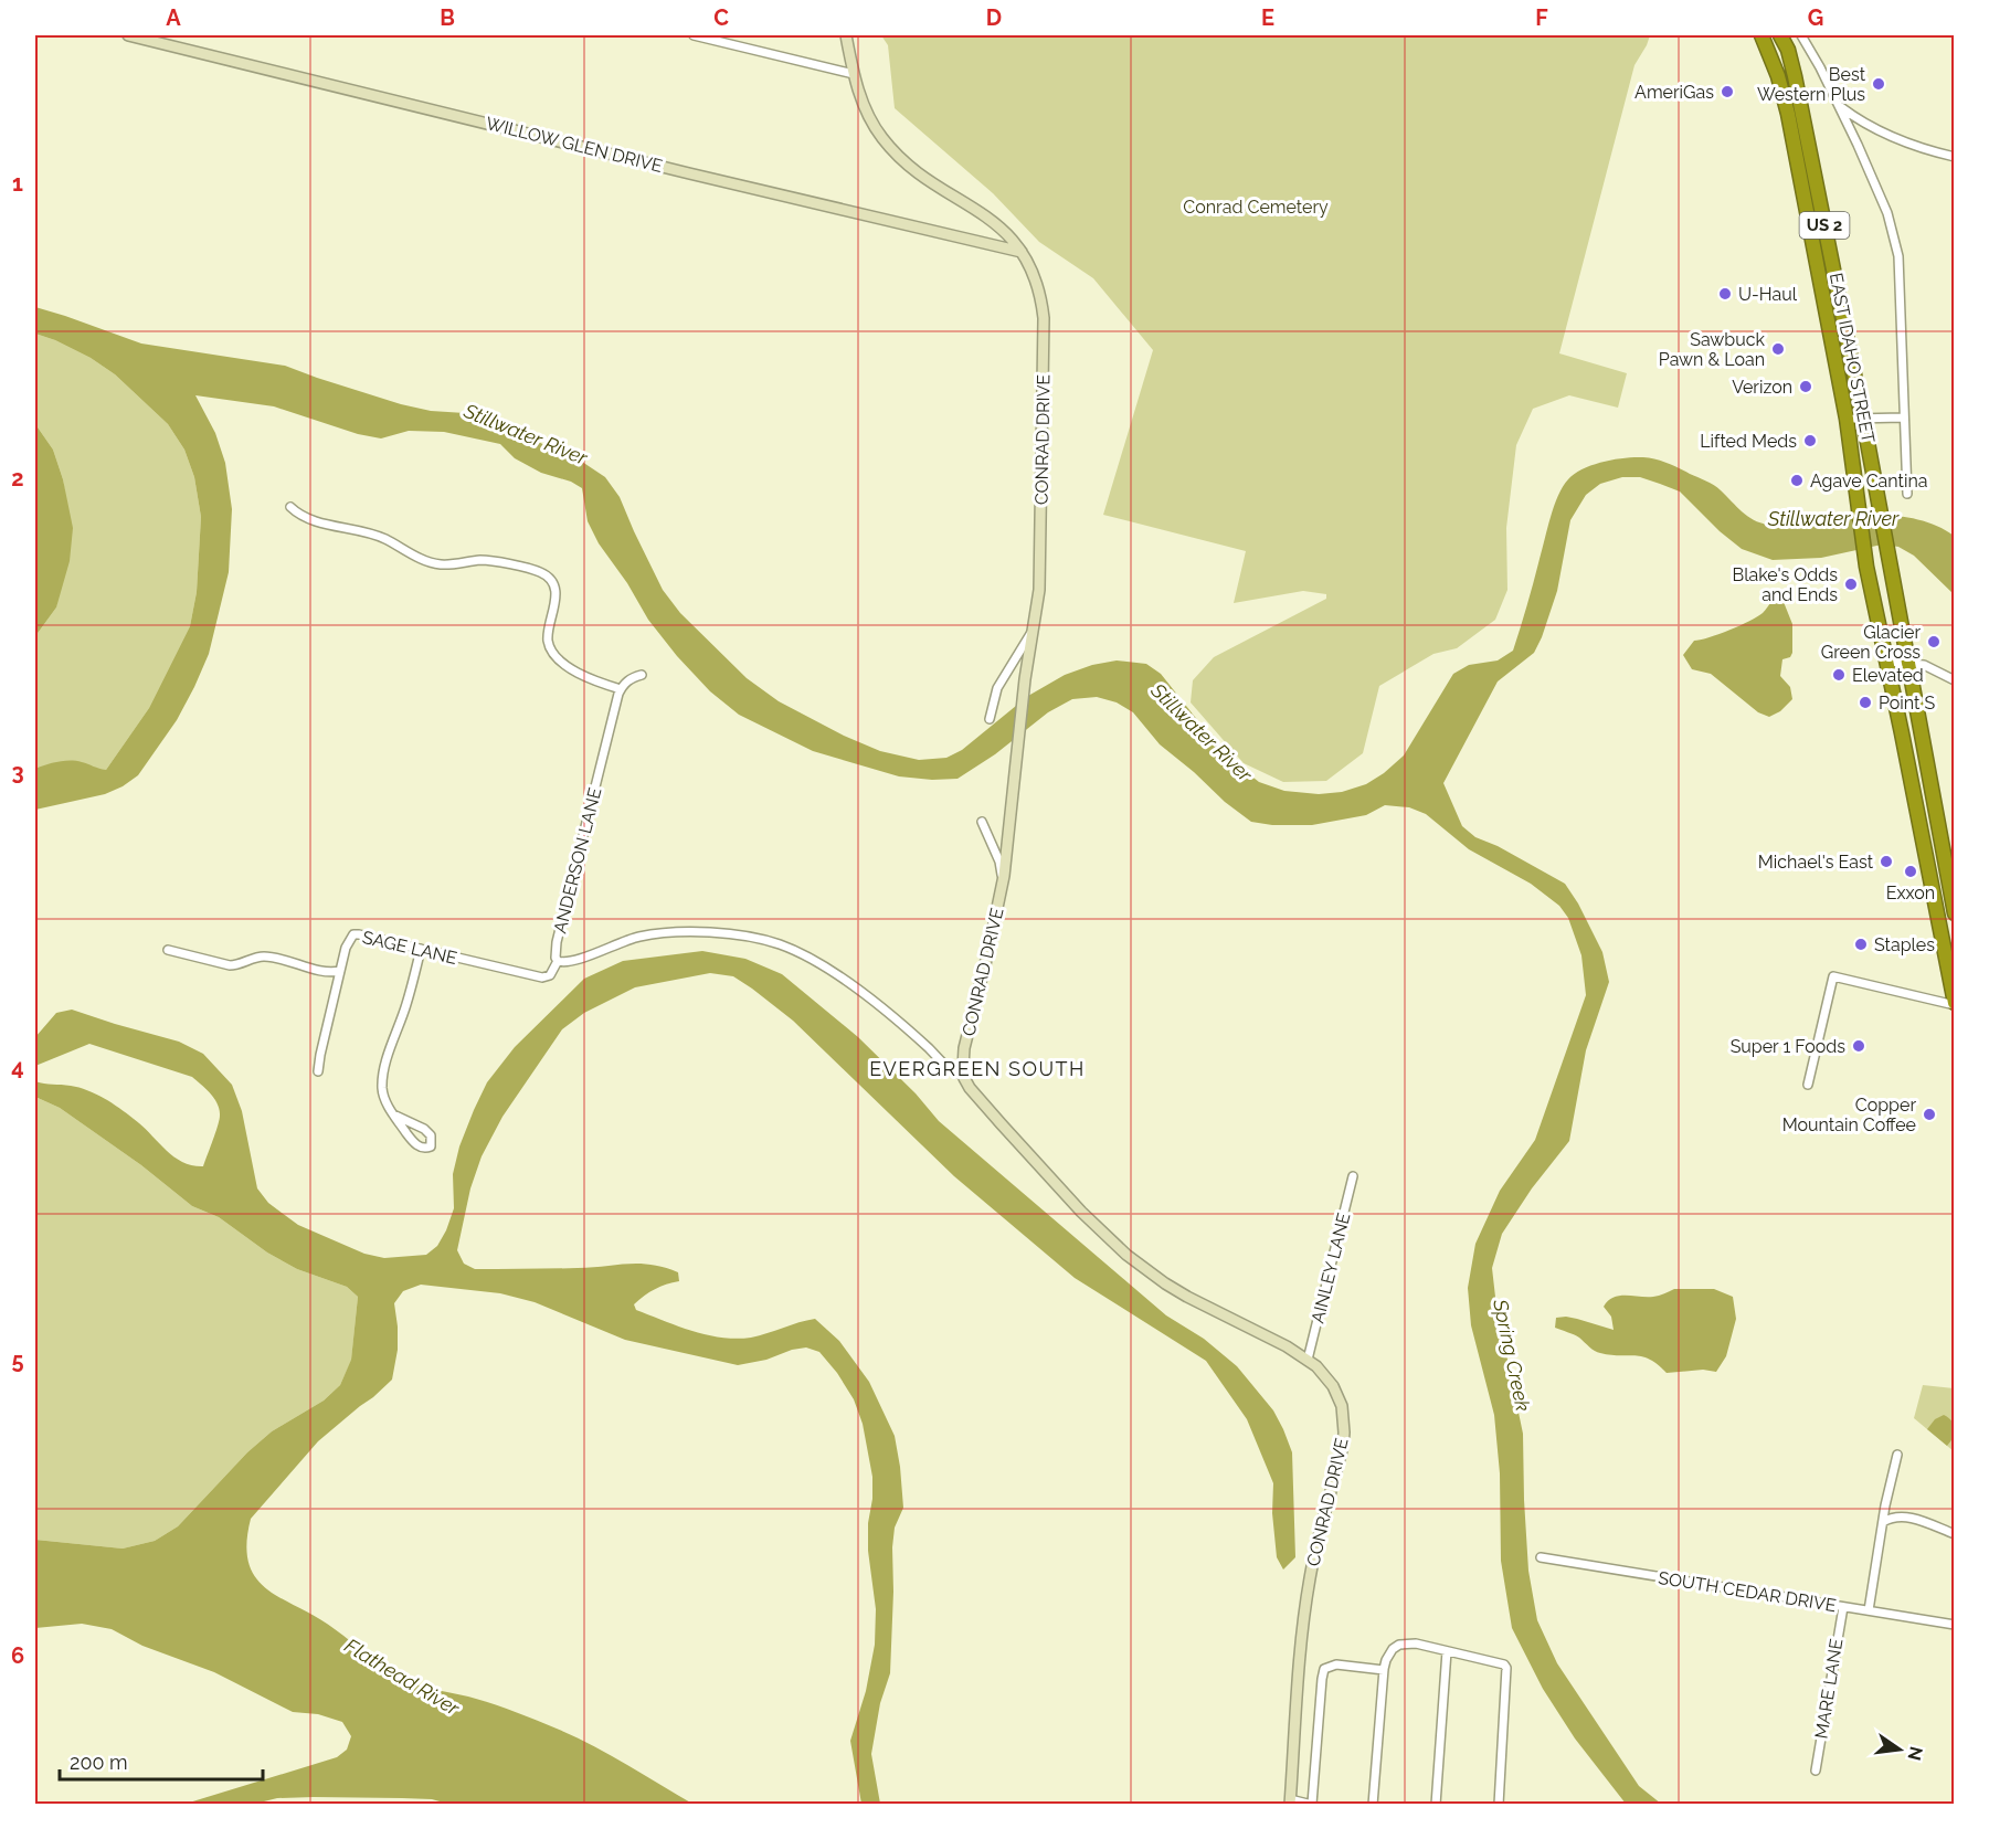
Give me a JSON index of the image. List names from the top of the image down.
{
  "streets": {
    "highway": ["US 2", "EAST IDAHO STREET"],
    "main road": ["WILLOW GLEN DRIVE", "CONRAD DRIVE"],
    "street": [
      "ANDERSON LANE",
      "SAGE LANE",
      "AINLEY LANE",
      "SOUTH CEDAR DRIVE",
      "MARE LANE"
    ]
  },
  "crossings": [
    ["WILLOW GLEN DRIVE", "CONRAD DRIVE"],
    ["CONRAD DRIVE", "ANDERSON LANE"],
    ["CONRAD DRIVE", "AINLEY LANE"],
    ["ANDERSON LANE", "SAGE LANE"],
    ["SOUTH CEDAR DRIVE", "MARE LANE"]
  ],
  "districts": ["EVERGREEN SOUTH"],
  "water": ["Stillwater River", "Spring Creek", "Flathead River"],
  "parks": ["Conrad Cemetery"],
  "places": [
    "Best Western Plus",
    "AmeriGas",
    "U-Haul",
    "Sawbuck Pawn & Loan",
    "Verizon",
    "Lifted Meds",
    "Agave Cantina",
    "Blake's Odds and Ends",
    "Glacier Green Cross",
    "Elevated",
    "Point S",
    "Michael's East",
    "Exxon",
    "Staples",
    "Super 1 Foods",
    "Copper Mountain Coffee"
  ],
  "scale_bar": "200 m",
  "north": "right",
  "grid": {
    "columns": [
      "A",
      "B",
      "C",
      "D",
      "E",
      "F",
      "G"
    ],
    "rows": [
      "1",
      "2",
      "3",
      "4",
      "5",
      "6"
    ]
  }
}
